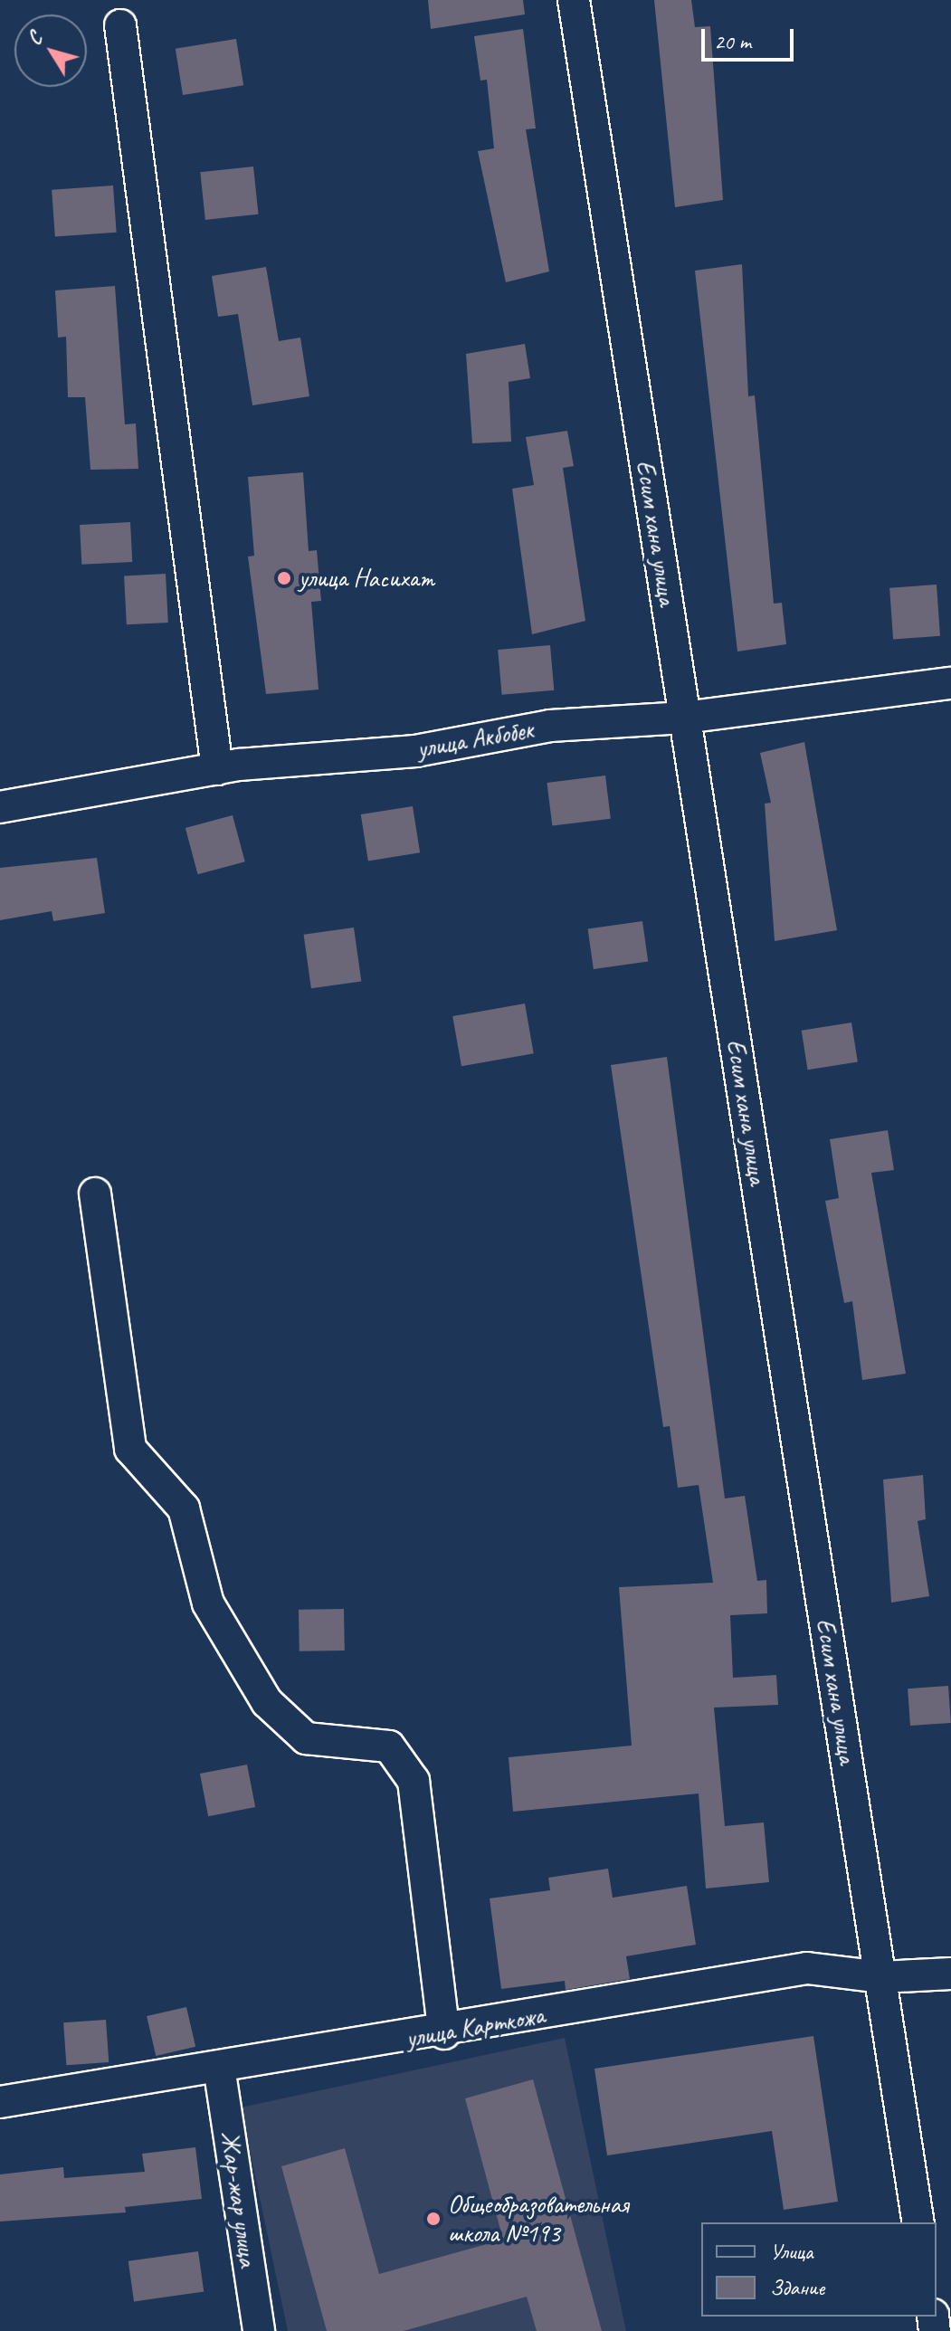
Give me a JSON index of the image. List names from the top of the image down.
{
  "streets": {
    "street": [
      "Есим хана улица",
      "улица Акбобек",
      "улица Карткожа",
      "Жар-жар улица"
    ]
  },
  "crossings": [
    ["Есим хана улица", "улица Акбобек"],
    ["Есим хана улица", "улица Карткожа"],
    ["улица Карткожа", "Жар-жар улица"]
  ],
  "places": ["улица Насихат", "Общеобразовательная школа №193"],
  "legend": ["Улица", "Здание"],
  "scale_bar": "20 m",
  "north": "top left"
}
